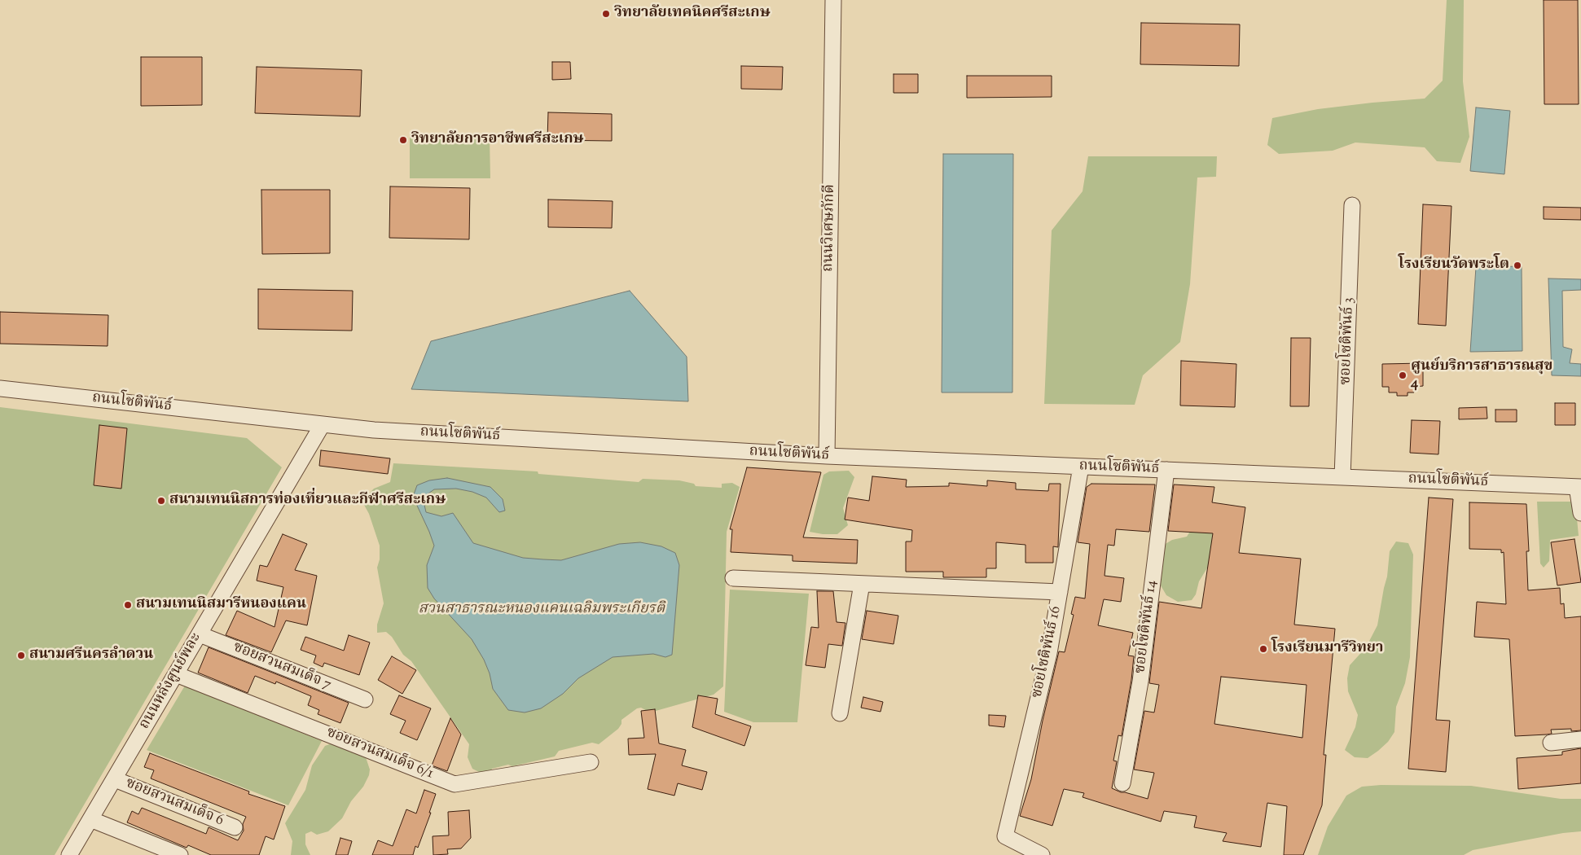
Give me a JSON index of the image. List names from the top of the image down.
{
  "streets": {
    "street": [
      "ถนนวิเศษภักดี",
      "ซอยโชติพันธ์ 3",
      "ถนนโชติพันธ์",
      "ซอยโชติพันธ์ 14",
      "ซอยโชติพันธ์ 16",
      "ซอยสวนสมเด็จ 7",
      "ถนนหลังศูนย์พละ",
      "ซอยสวนสมเด็จ 6/1",
      "ซอยสวนสมเด็จ 6"
    ]
  },
  "crossings": [
    ["ถนนวิเศษภักดี", "ถนนโชติพันธ์"],
    ["ซอยโชติพันธ์ 3", "ถนนโชติพันธ์"],
    ["ถนนโชติพันธ์", "ซอยโชติพันธ์ 14"],
    ["ถนนโชติพันธ์", "ซอยโชติพันธ์ 16"],
    ["ถนนโชติพันธ์", "ถนนหลังศูนย์พละ"],
    ["ซอยสวนสมเด็จ 7", "ถนนหลังศูนย์พละ"],
    ["ถนนหลังศูนย์พละ", "ซอยสวนสมเด็จ 6/1"],
    ["ถนนหลังศูนย์พละ", "ซอยสวนสมเด็จ 6"]
  ],
  "parks": ["สวนสาธารณะหนองแคนเฉลิมพระเกียรติ"],
  "places": [
    "วิทยาลัยเทคนิคศรีสะเกษ",
    "วิทยาลัยการอาชีพศรีสะเกษ",
    "โรงเรียนวัดพระโต",
    "ศูนย์บริการสาธารณสุข 4",
    "สนามเทนนิสการท่องเที่ยวและกีฬาศรีสะเกษ",
    "สนามเทนนิสมารีหนองแคน",
    "โรงเรียนมารีวิทยา",
    "สนามศรีนครลำดวน"
  ]
}
